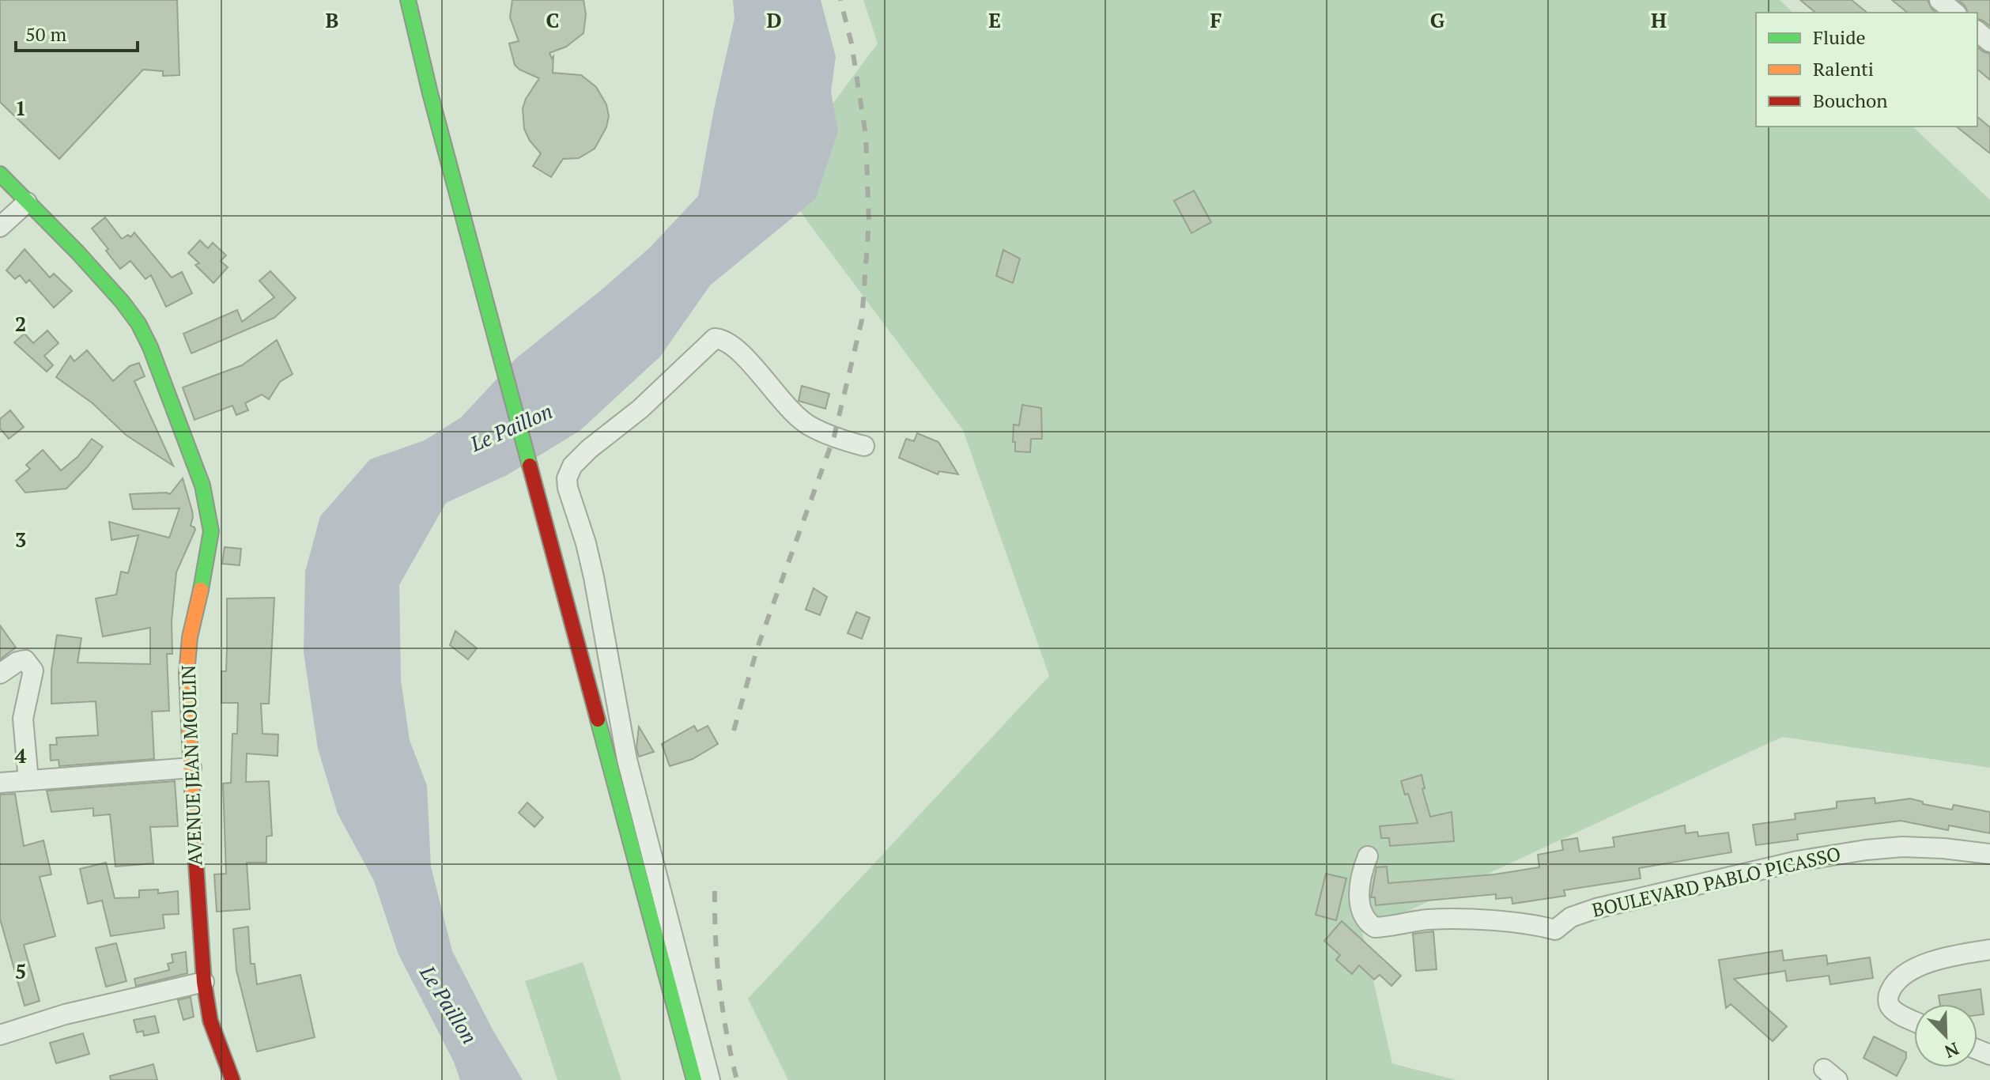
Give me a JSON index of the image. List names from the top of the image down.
{
  "streets": {
    "main road": ["AVENUE JEAN MOULIN"],
    "street": ["BOULEVARD PABLO PICASSO"]
  },
  "water": ["Le Paillon"],
  "legend": ["Fluide", "Ralenti", "Bouchon"],
  "scale_bar": "50 m",
  "north": "bottom right",
  "grid": {
    "columns": [
      "B",
      "C",
      "D",
      "E",
      "F",
      "G",
      "H"
    ],
    "rows": [
      "1",
      "2",
      "3",
      "4",
      "5"
    ]
  }
}
